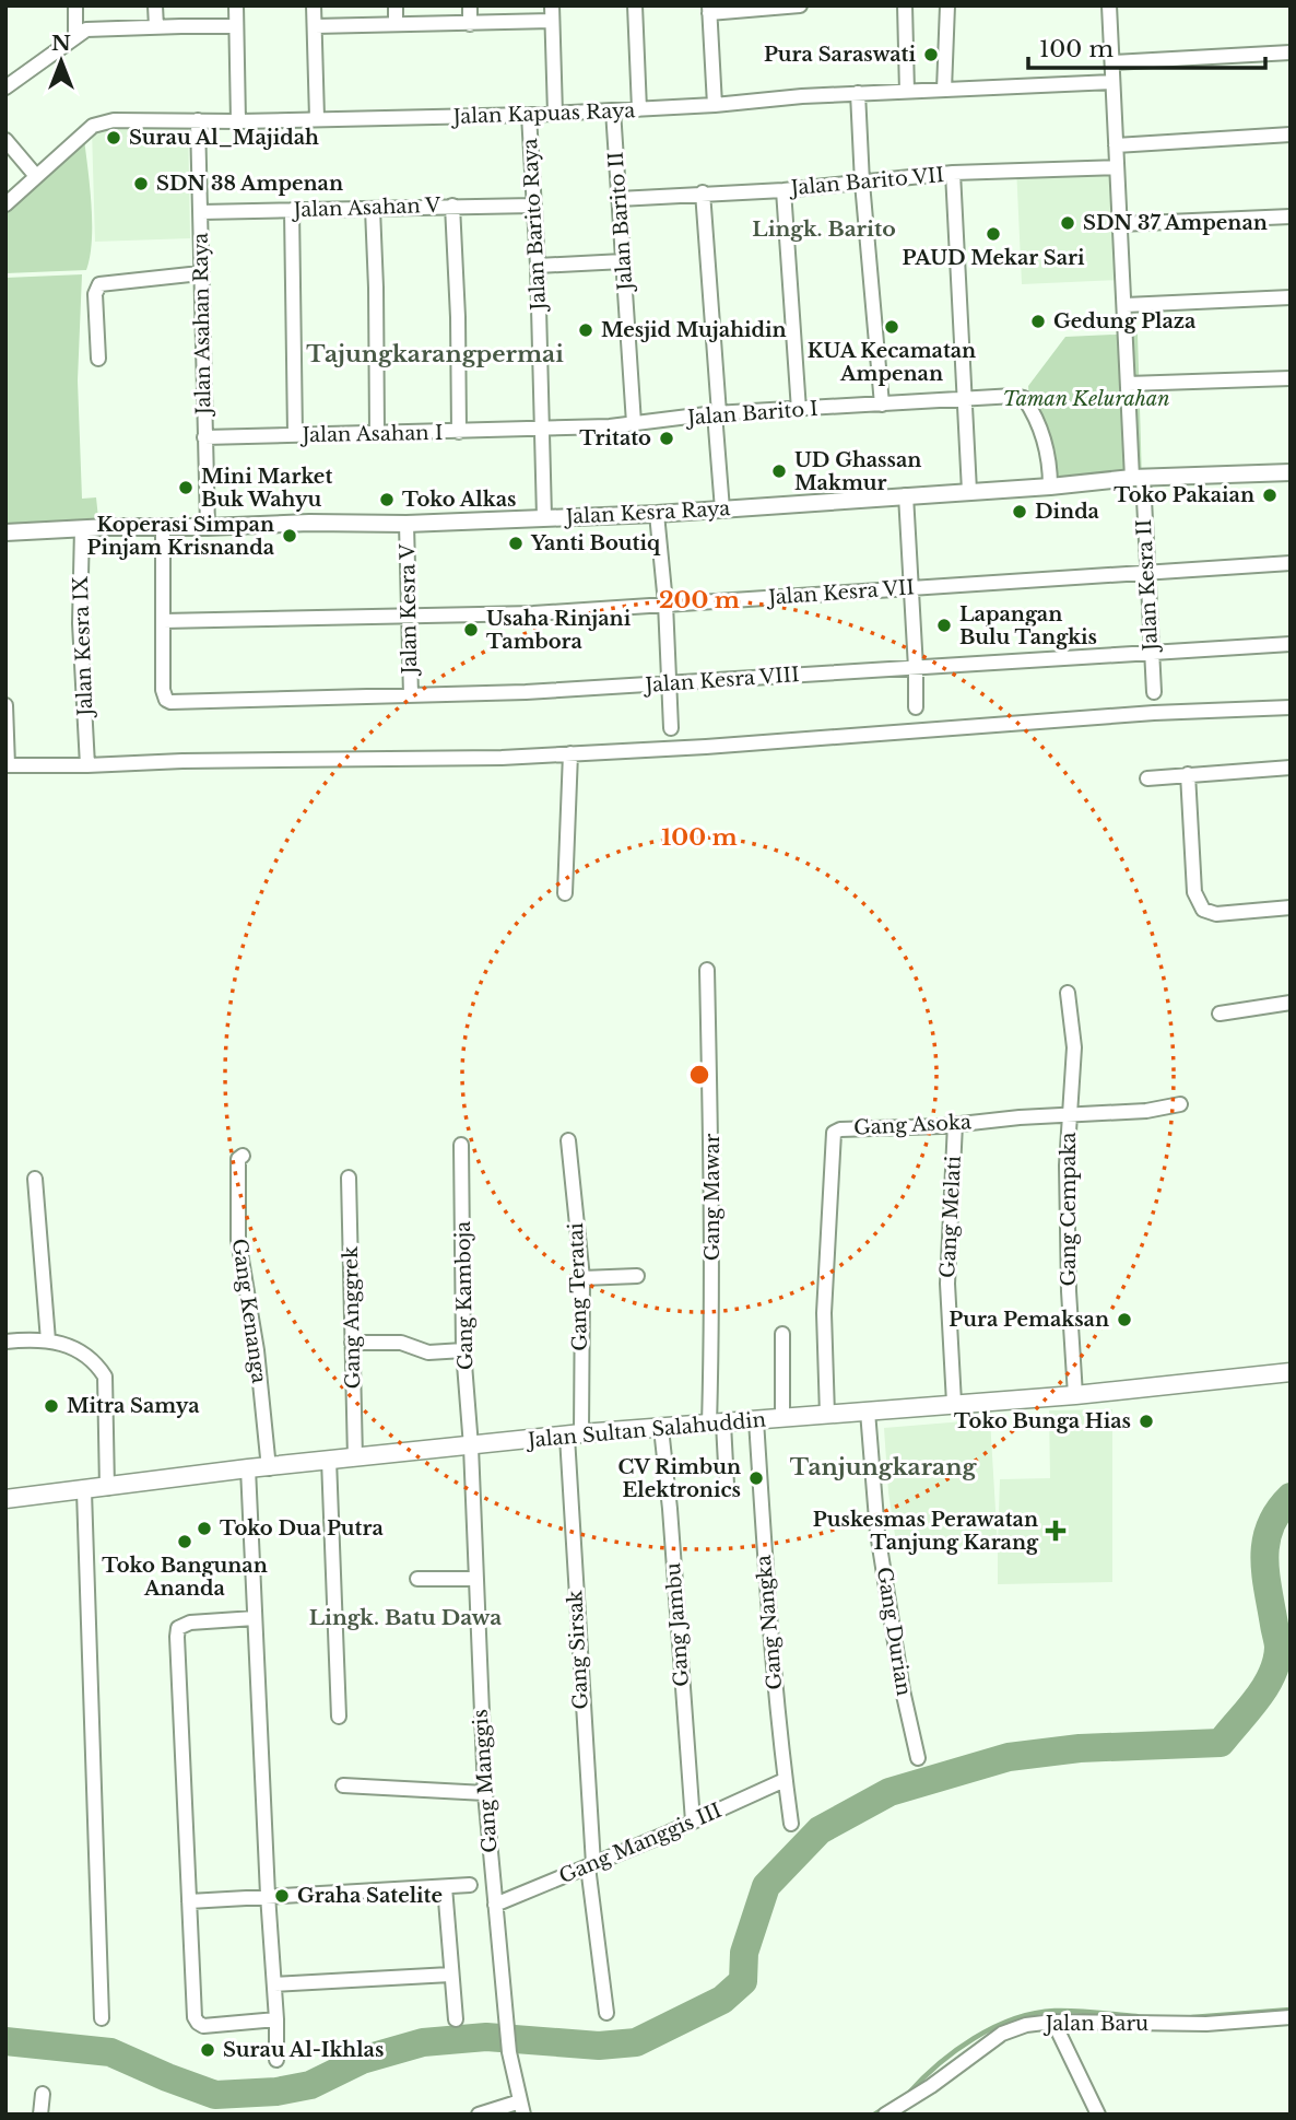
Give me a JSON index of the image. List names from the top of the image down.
{
  "streets": {
    "main road": ["Jalan Sultan Salahuddin"],
    "street": [
      "Jalan Kapuas Raya",
      "Jalan Barito VII",
      "Jalan Asahan V",
      "Jalan Barito II",
      "Jalan Barito Raya",
      "Jalan Asahan Raya",
      "Jalan Barito I",
      "Jalan Asahan I",
      "Jalan Kesra Raya",
      "Jalan Kesra II",
      "Jalan Kesra VII",
      "Jalan Kesra V",
      "Jalan Kesra IX",
      "Jalan Kesra VIII",
      "Gang Asoka",
      "Gang Mawar",
      "Gang Cempaka",
      "Gang Melati",
      "Gang Teratai",
      "Gang Kamboja",
      "Gang Kenanga",
      "Gang Anggrek",
      "Gang Nangka",
      "Gang Jambu",
      "Gang Durian",
      "Gang Sirsak",
      "Gang Manggis",
      "Gang Manggis III",
      "Jalan Baru"
    ]
  },
  "crossings": [
    ["Jalan Kapuas Raya", "Jalan Barito II"],
    ["Jalan Kapuas Raya", "Jalan Barito Raya"],
    ["Jalan Kapuas Raya", "Jalan Asahan Raya"],
    ["Jalan Kapuas Raya", "Jalan Kesra II"],
    ["Jalan Barito VII", "Jalan Barito II"],
    ["Jalan Barito VII", "Jalan Kesra II"],
    ["Jalan Asahan V", "Jalan Barito Raya"],
    ["Jalan Asahan V", "Jalan Asahan Raya"],
    ["Jalan Barito II", "Jalan Barito I"],
    ["Jalan Barito Raya", "Jalan Barito I"],
    ["Jalan Barito Raya", "Jalan Asahan I"],
    ["Jalan Barito Raya", "Jalan Kesra Raya"],
    ["Jalan Asahan Raya", "Jalan Asahan I"],
    ["Jalan Asahan Raya", "Jalan Kesra Raya"],
    ["Jalan Barito I", "Jalan Asahan I"],
    ["Jalan Barito I", "Jalan Kesra Raya"],
    ["Jalan Kesra Raya", "Jalan Kesra II"],
    ["Jalan Kesra Raya", "Jalan Kesra V"],
    ["Jalan Kesra Raya", "Jalan Kesra IX"],
    ["Jalan Kesra II", "Jalan Kesra VII"],
    ["Jalan Kesra II", "Jalan Kesra VIII"],
    ["Jalan Kesra VII", "Jalan Kesra V"],
    ["Jalan Kesra VII", "Jalan Kesra VIII"],
    ["Jalan Kesra V", "Jalan Kesra VIII"],
    ["Gang Asoka", "Gang Cempaka"],
    ["Gang Asoka", "Gang Melati"],
    ["Gang Asoka", "Jalan Sultan Salahuddin"],
    ["Gang Mawar", "Jalan Sultan Salahuddin"],
    ["Gang Cempaka", "Jalan Sultan Salahuddin"],
    ["Gang Melati", "Jalan Sultan Salahuddin"],
    ["Gang Teratai", "Jalan Sultan Salahuddin"],
    ["Gang Teratai", "Gang Sirsak"],
    ["Gang Kamboja", "Jalan Sultan Salahuddin"],
    ["Gang Kamboja", "Gang Manggis"],
    ["Gang Kenanga", "Jalan Sultan Salahuddin"],
    ["Gang Anggrek", "Jalan Sultan Salahuddin"],
    ["Jalan Sultan Salahuddin", "Gang Nangka"],
    ["Jalan Sultan Salahuddin", "Gang Jambu"],
    ["Jalan Sultan Salahuddin", "Gang Durian"],
    ["Jalan Sultan Salahuddin", "Gang Sirsak"],
    ["Jalan Sultan Salahuddin", "Gang Manggis"],
    ["Gang Nangka", "Gang Manggis III"],
    ["Gang Jambu", "Gang Manggis III"],
    ["Gang Sirsak", "Gang Manggis III"],
    ["Gang Manggis", "Gang Manggis III"]
  ],
  "districts": [
    "Lingk. Barito",
    "Tajungkarangpermai",
    "Tanjungkarang",
    "Lingk. Batu Dawa"
  ],
  "parks": ["Taman Kelurahan"],
  "places": {
    "other": [
      "Pura Saraswati",
      "Surau Al_Majidah",
      "SDN 38 Ampenan",
      "SDN 37 Ampenan",
      "PAUD Mekar Sari",
      "Gedung Plaza",
      "KUA Kecamatan Ampenan",
      "Mesjid Mujahidin",
      "Tritato",
      "UD Ghassan Makmur",
      "Mini Market Buk Wahyu",
      "Toko Pakaian",
      "Toko Alkas",
      "Dinda",
      "Koperasi Simpan Pinjam Krisnanda",
      "Yanti Boutiq",
      "Lapangan Bulu Tangkis",
      "Usaha Rinjani Tambora",
      "Pura Pemaksan",
      "Mitra Samya",
      "Toko Bunga Hias",
      "CV Rimbun Elektronics",
      "Toko Dua Putra",
      "Toko Bangunan Ananda",
      "Graha Satelite",
      "Surau Al-Ikhlas"
    ],
    "health": ["Puskesmas Perawatan Tanjung Karang"]
  },
  "scale_bar": "100 m",
  "north": "top",
  "rings": ["200 m", "100 m"]
}
